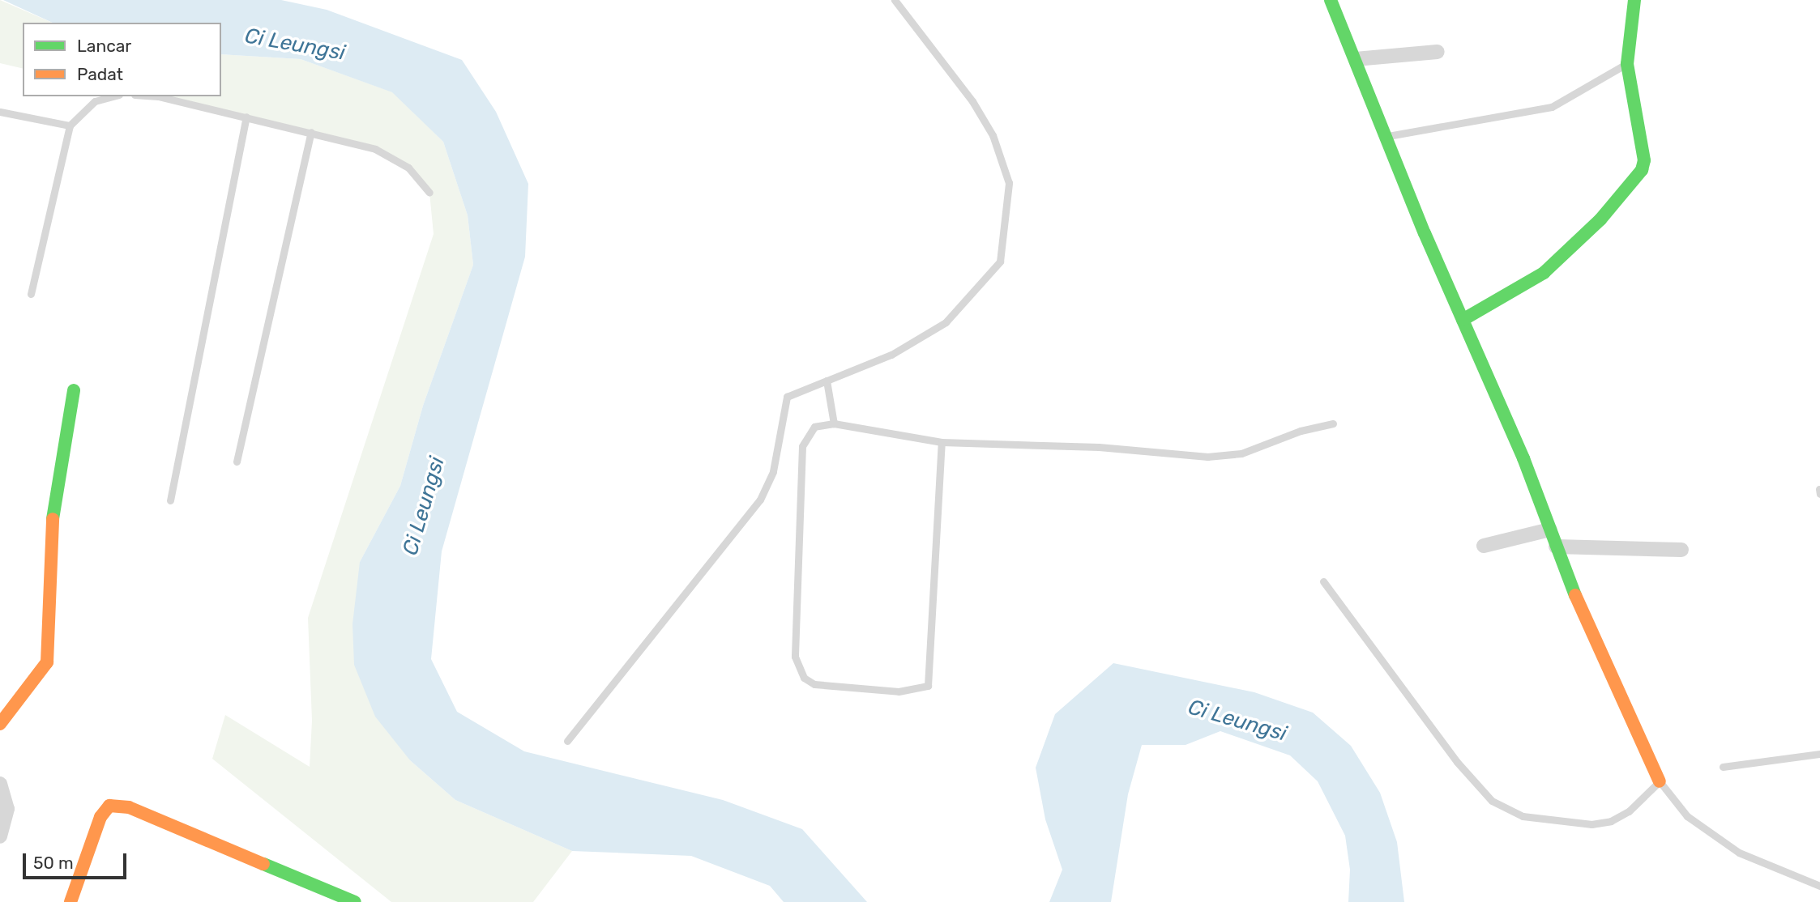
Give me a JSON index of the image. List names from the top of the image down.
{
  "water": ["Ci Leungsi"],
  "legend": ["Lancar", "Padat"],
  "scale_bar": "50 m"
}
